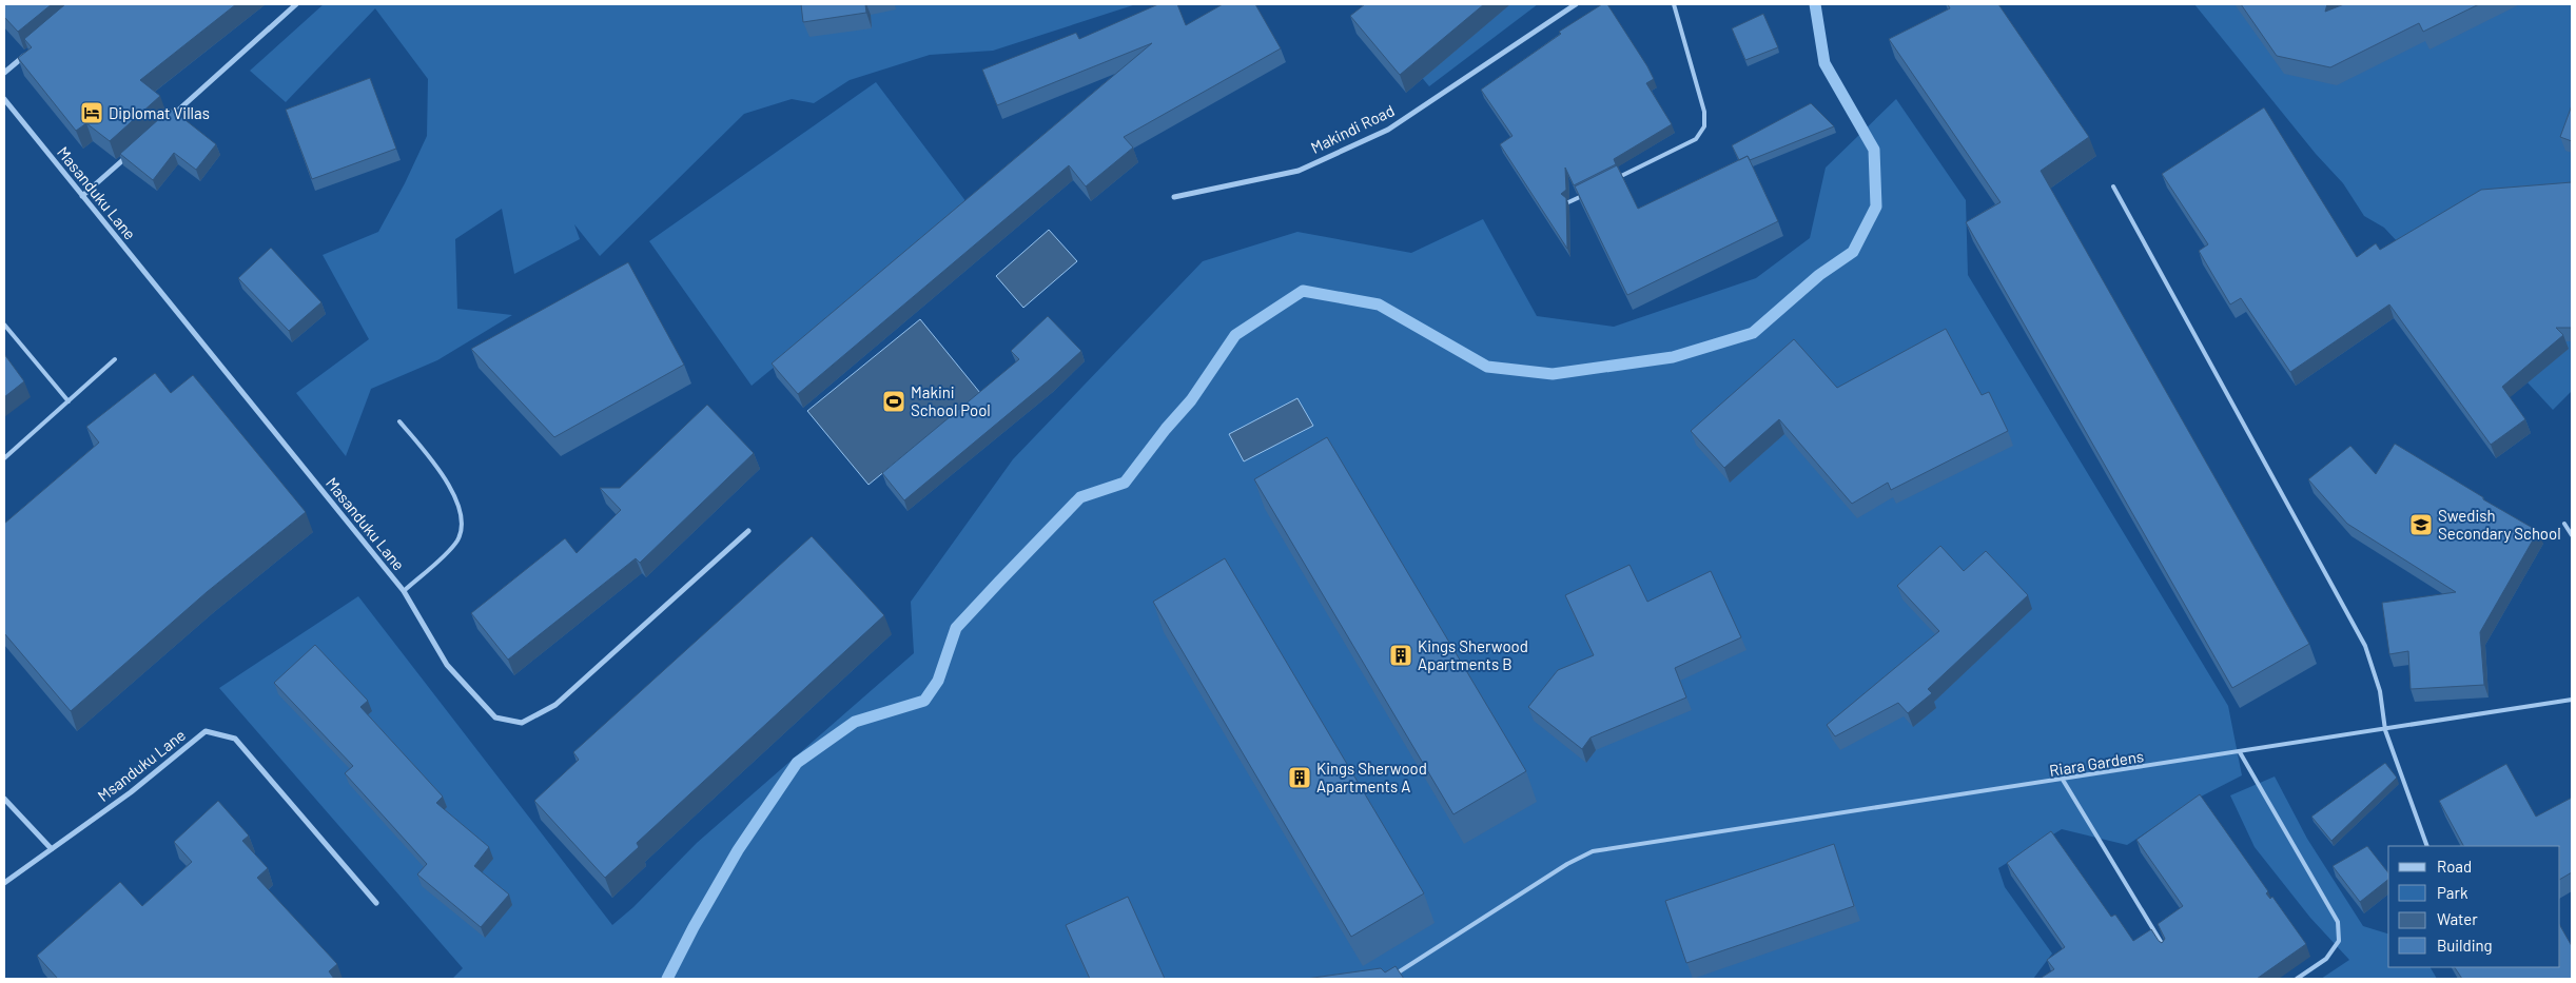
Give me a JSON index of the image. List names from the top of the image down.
{
  "streets": {
    "street": ["Makindi Road", "Masanduku Lane", "Msanduku Lane"],
    "lane": ["Riara Gardens"]
  },
  "places": {
    "hotel": ["Diplomat Villas"],
    "sports": ["Makini School Pool"],
    "school or university": ["Swedish Secondary School"],
    "building": ["Kings Sherwood Apartments B", "Kings Sherwood Apartments A"]
  },
  "legend": [
    "Road",
    "Park",
    "Water",
    "Building"
  ]
}
